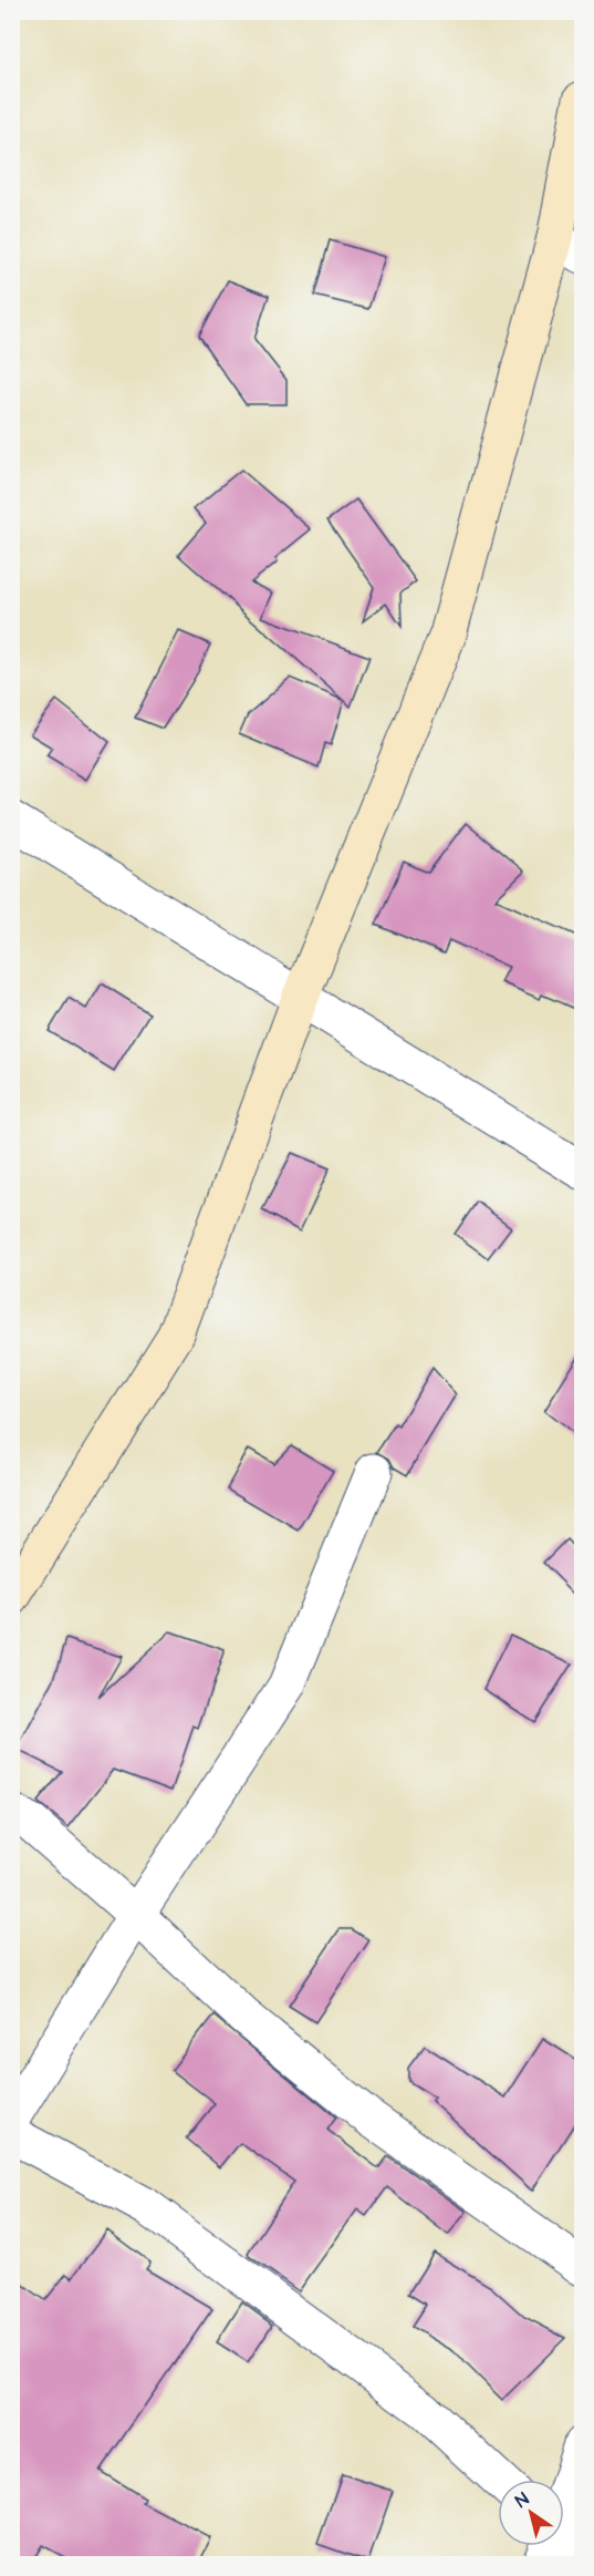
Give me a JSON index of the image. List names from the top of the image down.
{
  "north": "top left"
}
